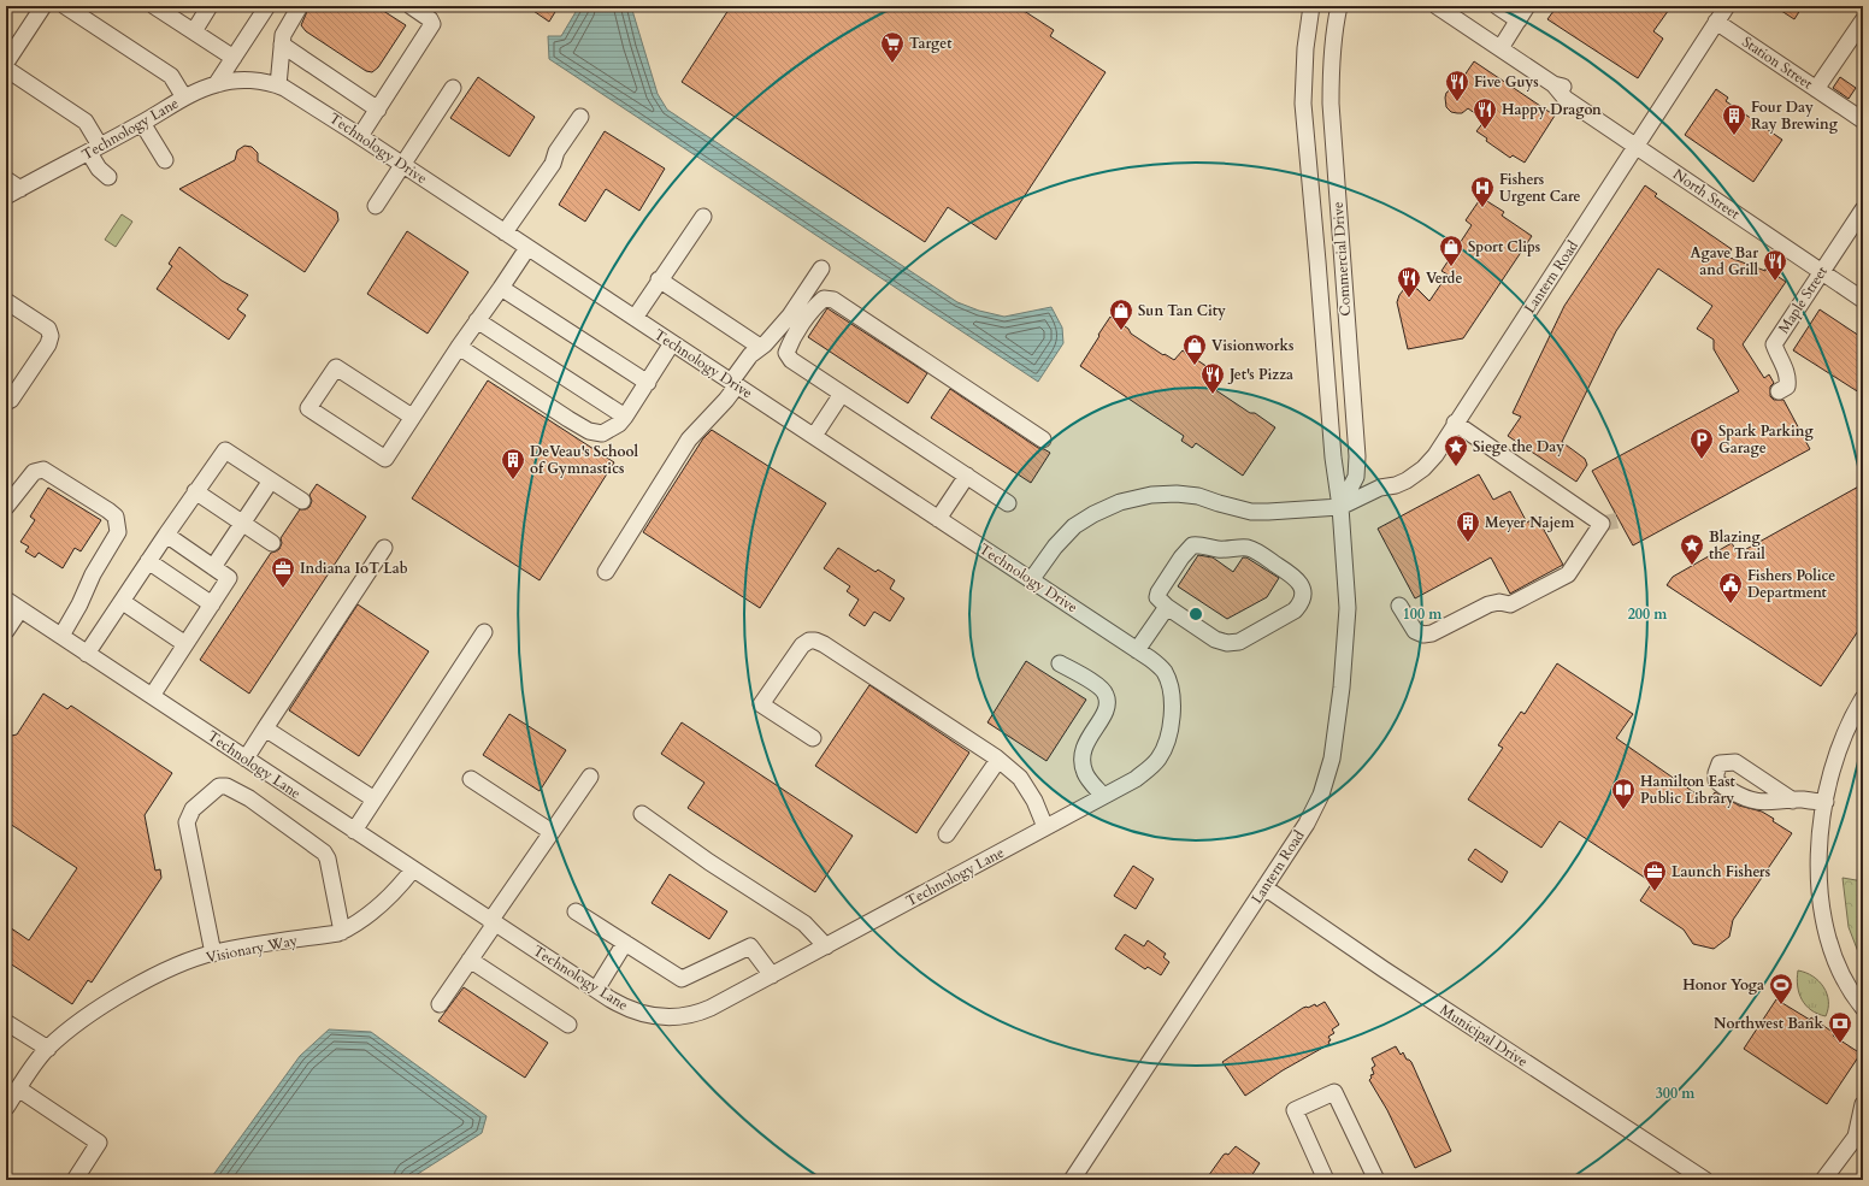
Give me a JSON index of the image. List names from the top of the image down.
{
  "streets": {
    "street": [
      "Station Street",
      "Technology Lane",
      "Technology Drive",
      "North Street",
      "Commercial Drive",
      "Lantern Road",
      "Maple Street",
      "Visionary Way",
      "Municipal Drive"
    ]
  },
  "crossings": [
    ["Station Street", "Lantern Road"],
    ["Technology Lane", "Technology Drive"],
    ["Technology Lane", "Visionary Way"],
    ["North Street", "Lantern Road"],
    ["North Street", "Maple Street"],
    ["Commercial Drive", "Lantern Road"],
    ["Lantern Road", "Municipal Drive"]
  ],
  "places": {
    "supermarket": ["Target"],
    "restaurant": [
      "Five Guys",
      "Happy Dragon",
      "Agave Bar and Grill",
      "Verde",
      "Jet's Pizza"
    ],
    "building": ["Four Day Ray Brewing", "DeVeau's School of Gymnastics", "Meyer Najem"],
    "hospital": ["Fishers Urgent Care"],
    "shop": ["Sport Clips", "Sun Tan City", "Visionworks"],
    "parking": ["Spark Parking Garage"],
    "place": ["Siege the Day", "Blazing the Trail"],
    "office": ["Indiana IoT Lab", "Launch Fishers"],
    "public building": ["Fishers Police Department"],
    "library": ["Hamilton East Public Library"],
    "sports": ["Honor Yoga"],
    "bank": ["Northwest Bank"]
  },
  "rings": ["100 m", "200 m", "300 m"]
}
